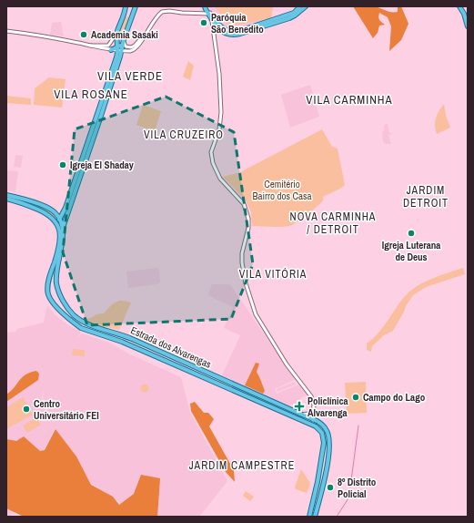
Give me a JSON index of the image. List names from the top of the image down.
{
  "streets": {
    "main road": ["Estrada dos Alvarengas"]
  },
  "districts": [
    "VILA VERDE",
    "VILA ROSANE",
    "VILA CARMINHA",
    "VILA CRUZEIRO",
    "JARDIM DETROIT",
    "NOVA CARMINHA / DETROIT",
    "VILA VITÓRIA",
    "JARDIM CAMPESTRE"
  ],
  "parks": ["Cemitério Bairro dos Casa"],
  "places": {
    "other": [
      "Paróquia São Benedito",
      "Academia Sasaki",
      "Igreja El Shaday",
      "Igreja Luterana de Deus",
      "Campo do Lago",
      "Centro Universitário FEI",
      "8º Distrito Policial"
    ],
    "health": ["Policlínica Alvarenga"]
  }
}
